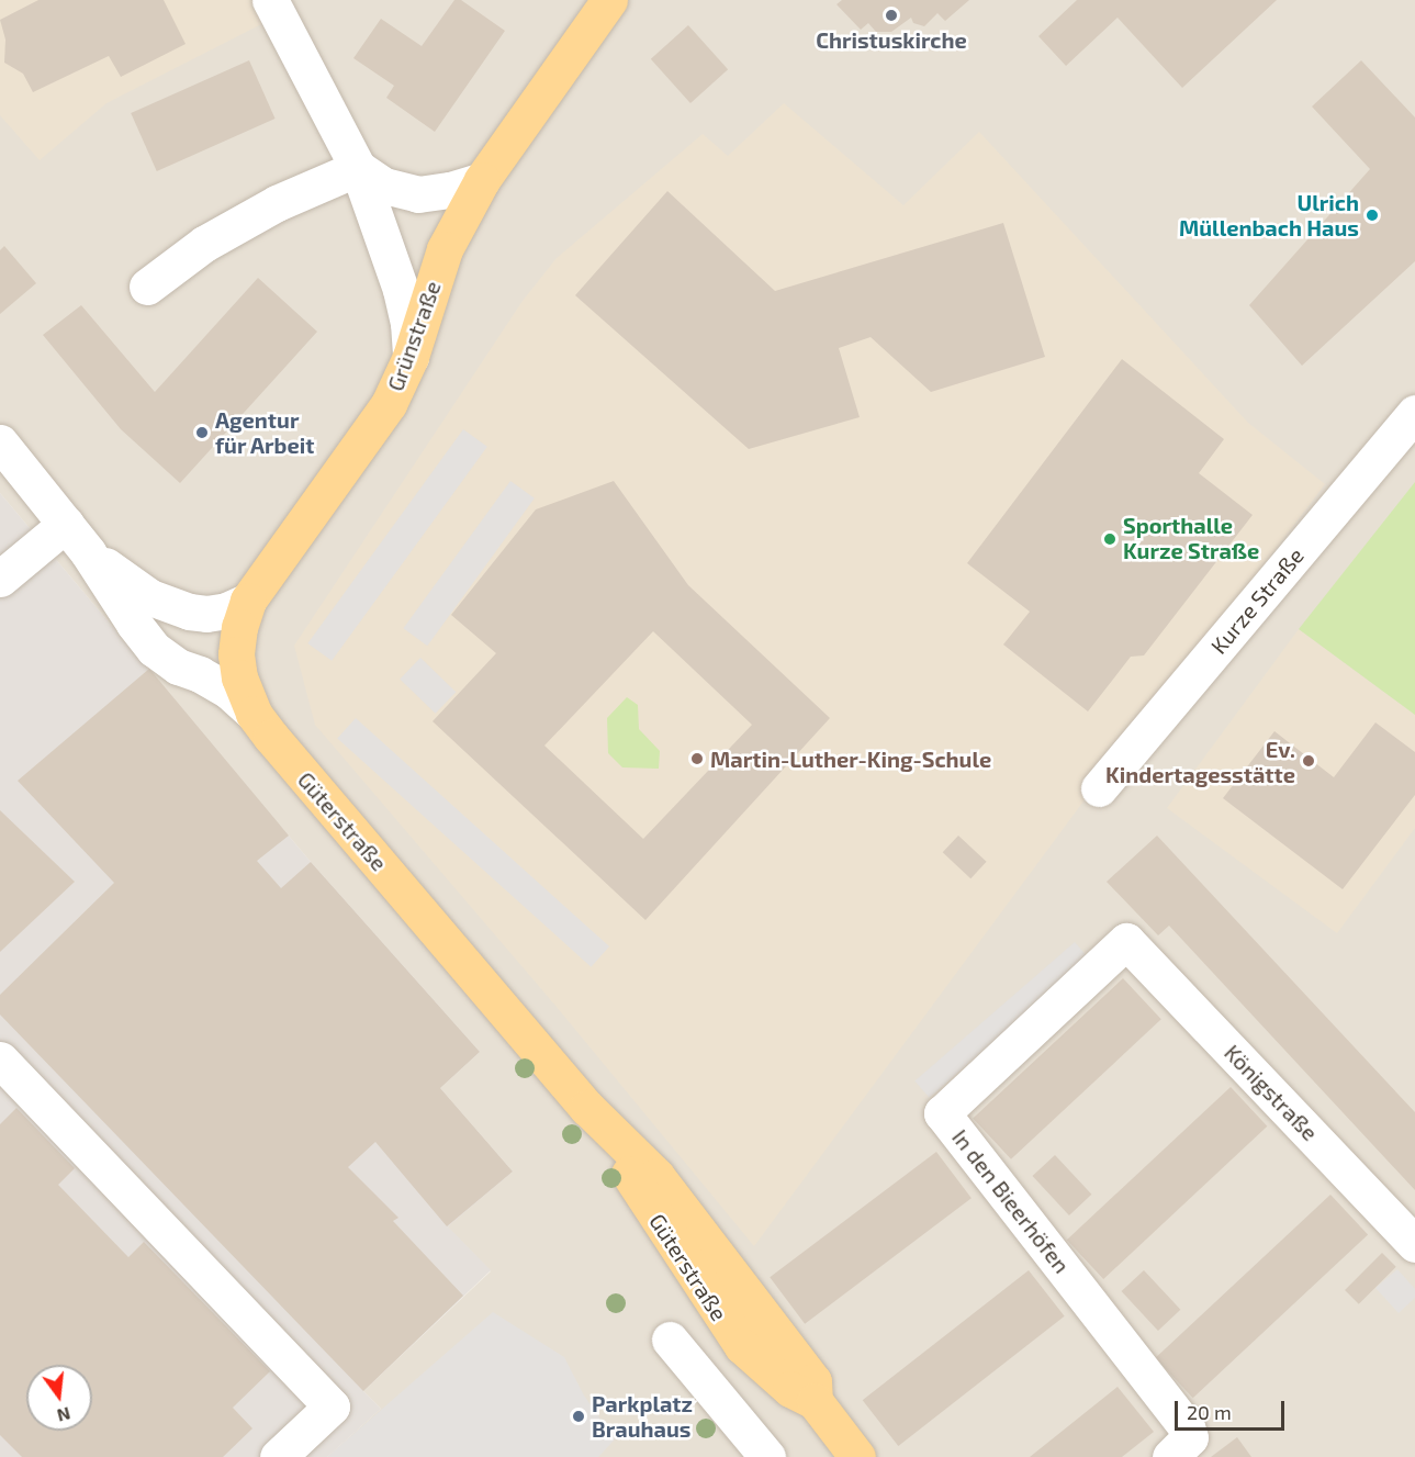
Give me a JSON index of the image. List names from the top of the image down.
{
  "streets": {
    "main road": ["Grünstraße", "Güterstraße"],
    "street": ["Kurze Straße", "Königstraße", "In den Bieerhöfen"]
  },
  "crossings": [
    ["Grünstraße", "Güterstraße"],
    ["Königstraße", "In den Bieerhöfen"]
  ],
  "places": [
    "Christuskirche",
    "Ulrich Müllenbach Haus",
    "Agentur für Arbeit",
    "Sporthalle Kurze Straße",
    "Martin-Luther-King-Schule",
    "Ev. Kindertagesstätte",
    "Parkplatz Brauhaus"
  ],
  "scale_bar": "20 m",
  "north": "bottom"
}
